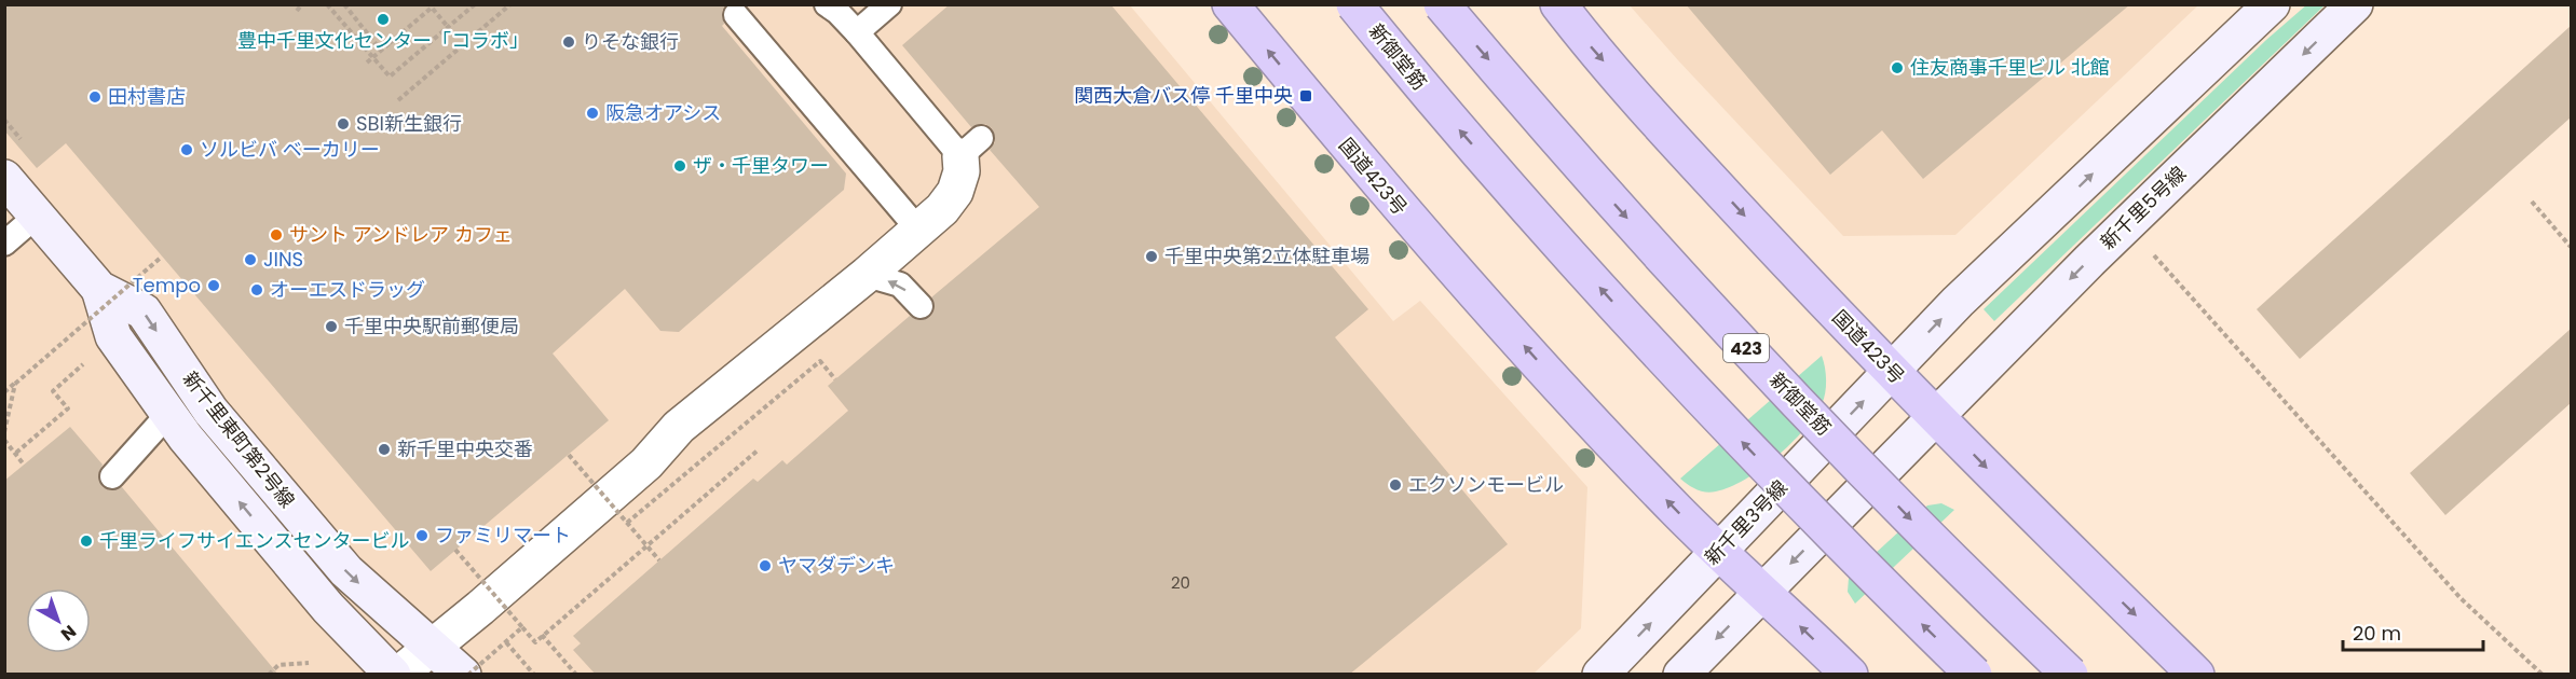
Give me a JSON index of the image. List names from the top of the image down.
{
  "streets": {
    "highway": ["新御堂筋", "国道423号", "423"],
    "street": ["新千里5号線", "新千里東町第2号線", "新千里3号線"]
  },
  "crossings": [
    ["国道423号", "新千里5号線"],
    ["国道423号", "新千里3号線"]
  ],
  "places": {
    "other": [
      "豊中千里文化センター「コラボ」",
      "りそな銀行",
      "住友商事千里ビル 北館",
      "田村書店",
      "阪急オアシス",
      "SBI新生銀行",
      "ソルビバ ベーカリー",
      "ザ・千里タワー",
      "サント アンドレア カフェ",
      "千里中央第2立体駐車場",
      "JINS",
      "Tempo",
      "オーエスドラッグ",
      "千里中央駅前郵便局",
      "新千里中央交番",
      "エクソンモービル",
      "ファミリマート",
      "千里ライフサイエンスセンタービル",
      "ヤマダデンキ"
    ],
    "transit": ["関西大倉バス停 千里中央"]
  },
  "house_numbers": ["20"],
  "scale_bar": "20 m",
  "north": "bottom right"
}
